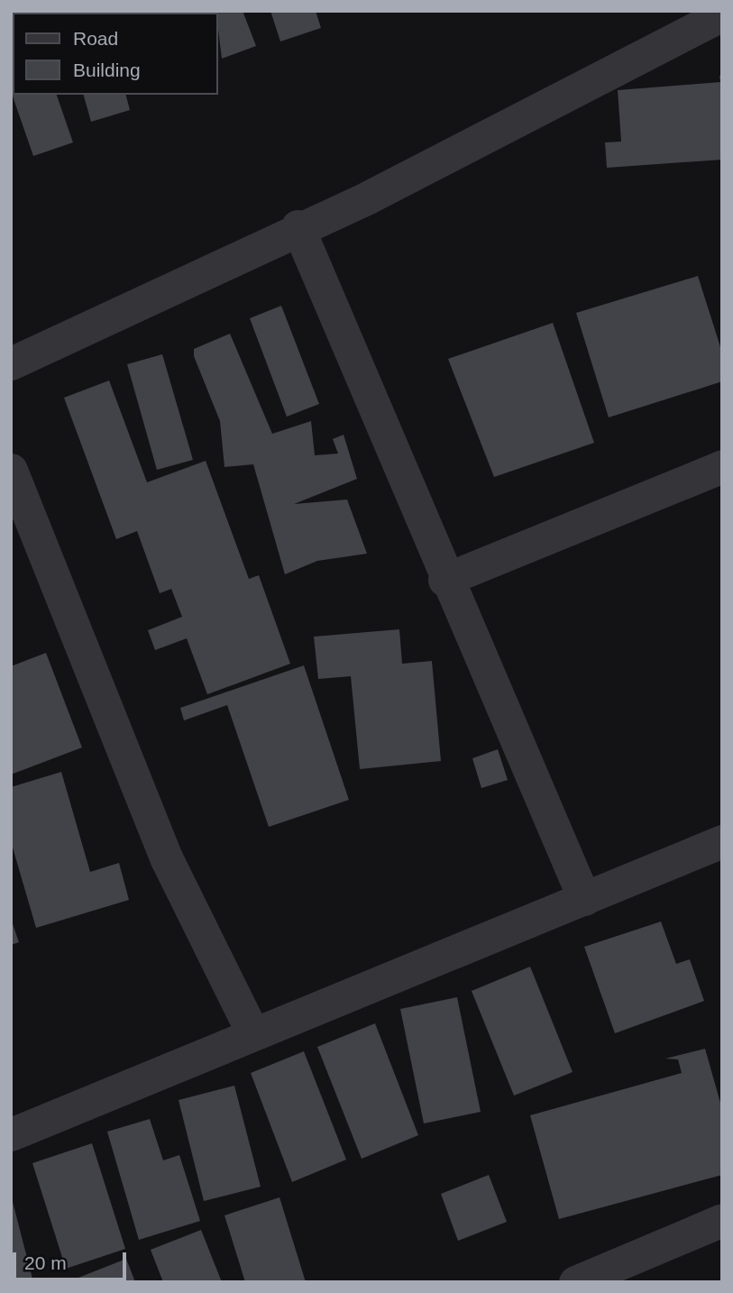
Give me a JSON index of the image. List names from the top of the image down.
{
  "legend": ["Road", "Building"],
  "scale_bar": "20 m"
}
